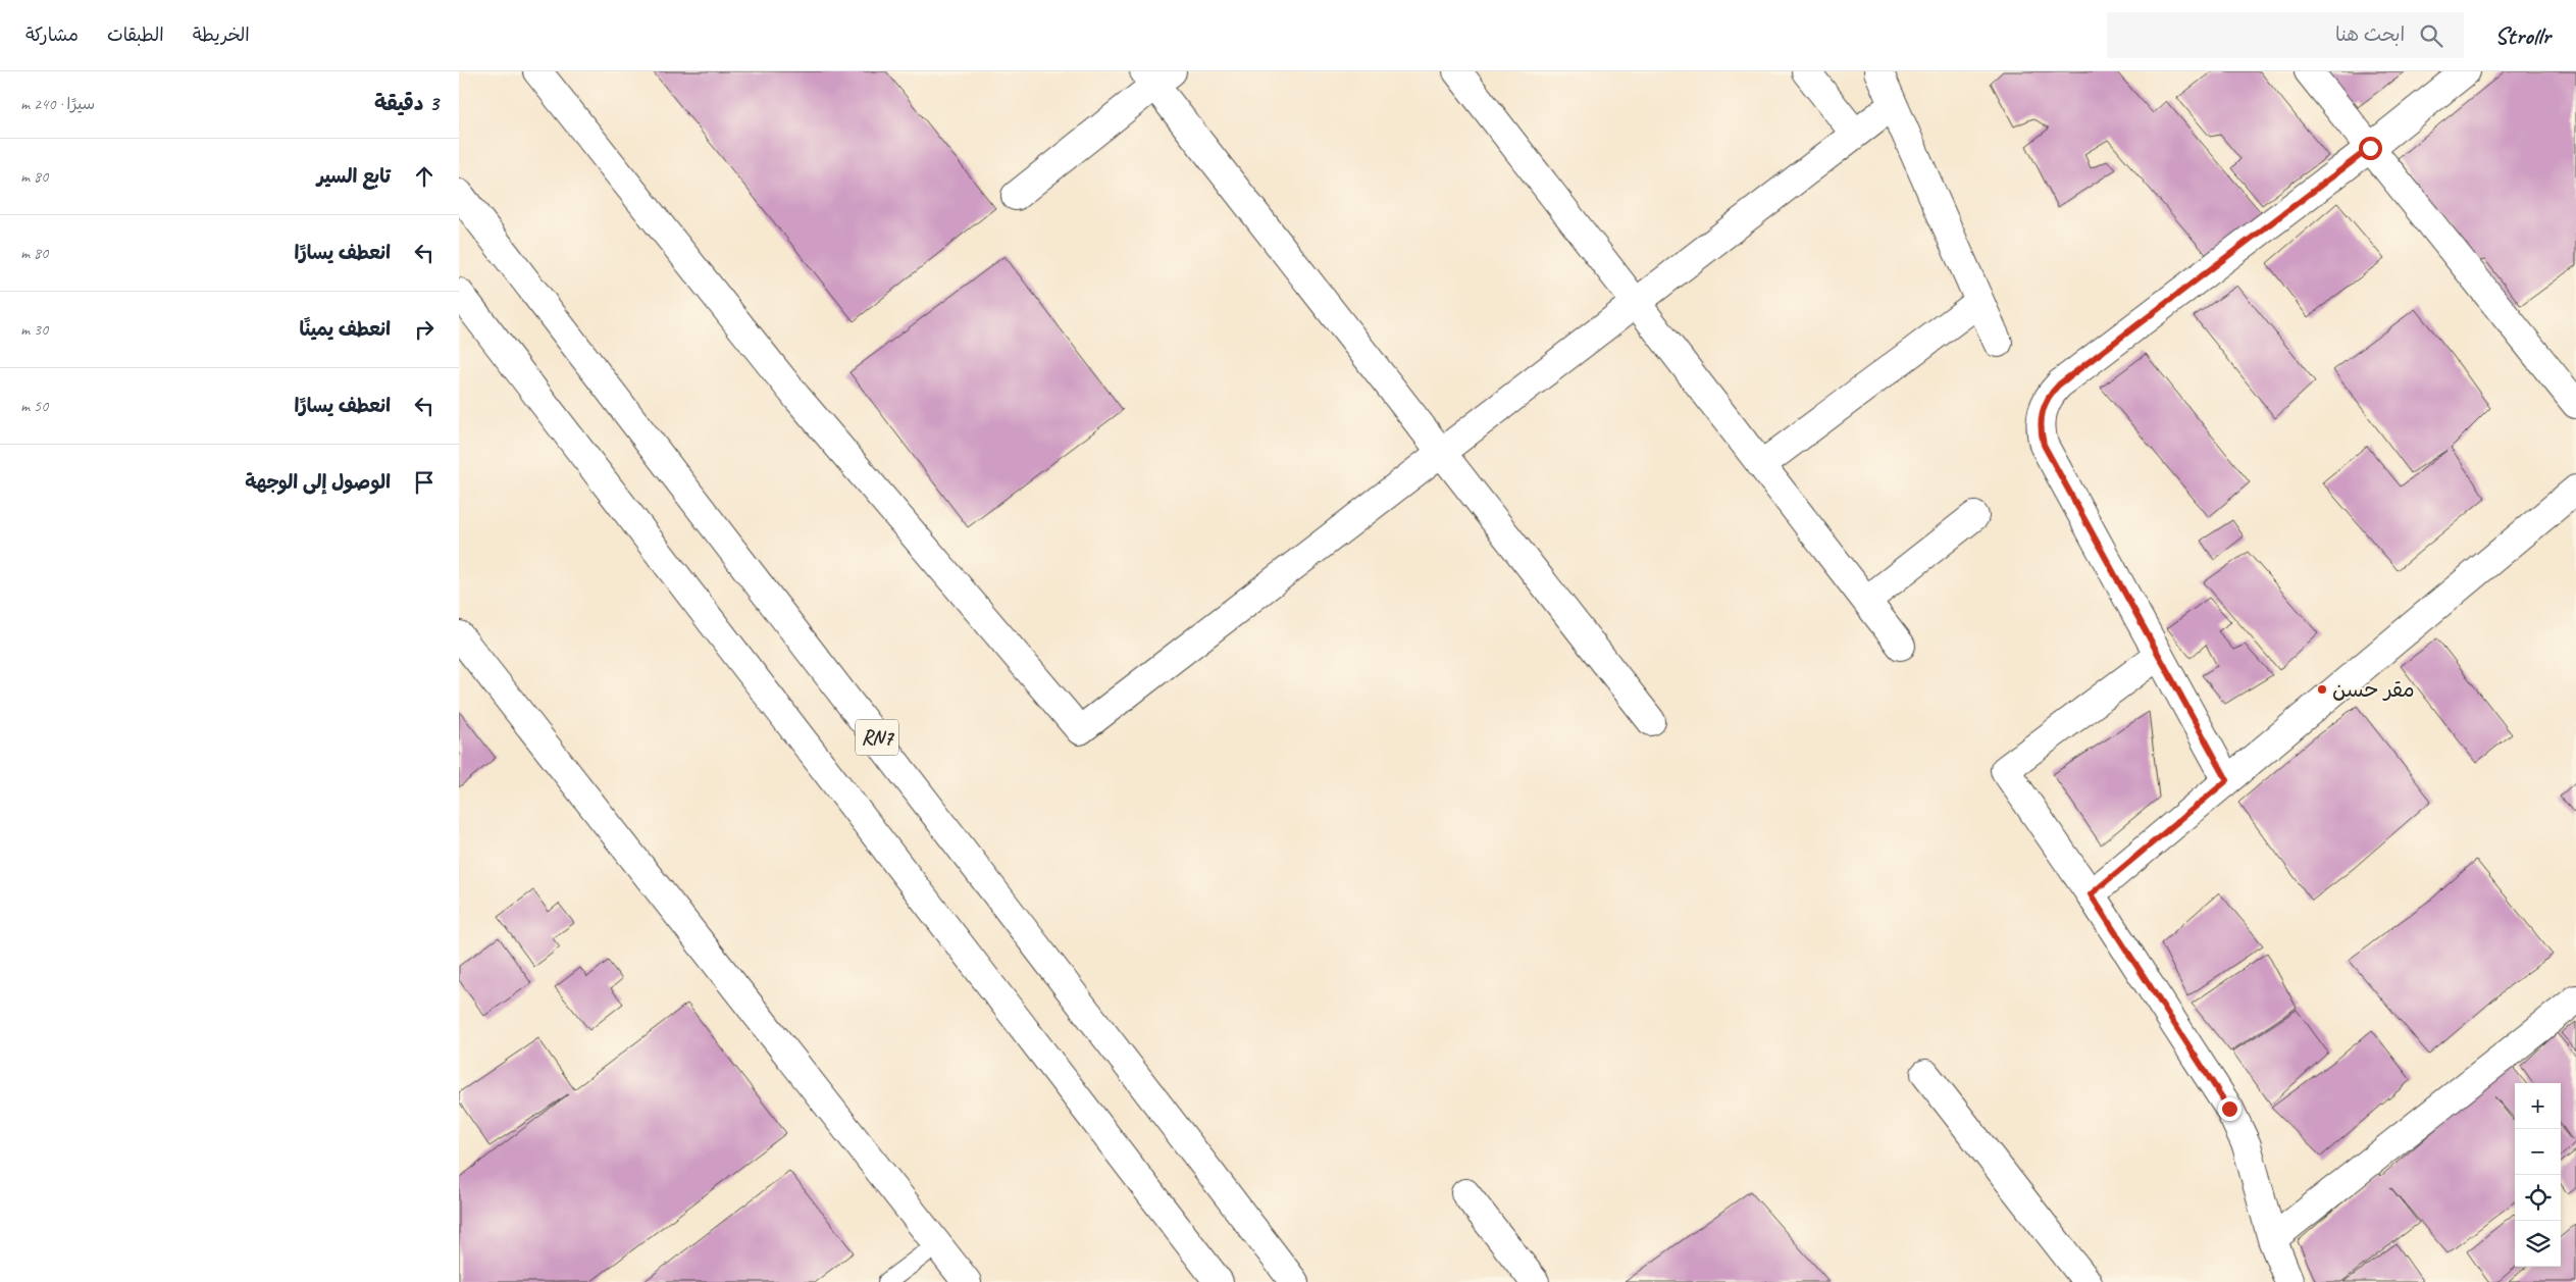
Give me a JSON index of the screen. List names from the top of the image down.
{
  "streets": {
    "main road": ["RN7"]
  },
  "places": ["مقر حسن"],
  "page": {
    "header": "Strollr",
    "search": "ابحث هنا",
    "nav": ["الخريطة", "الطبقات", "مشاركة"],
    "heading": ["3 دقيقة", "سيرًا · 240 m"],
    "list": [
      ["تابع السير", "80 m"],
      ["انعطف يسارًا", "80 m"],
      ["انعطف يمينًا", "30 m"],
      ["انعطف يسارًا", "50 m"],
      "الوصول إلى الوجهة"
    ],
    "map_buttons": ["+", "−"]
  }
}
